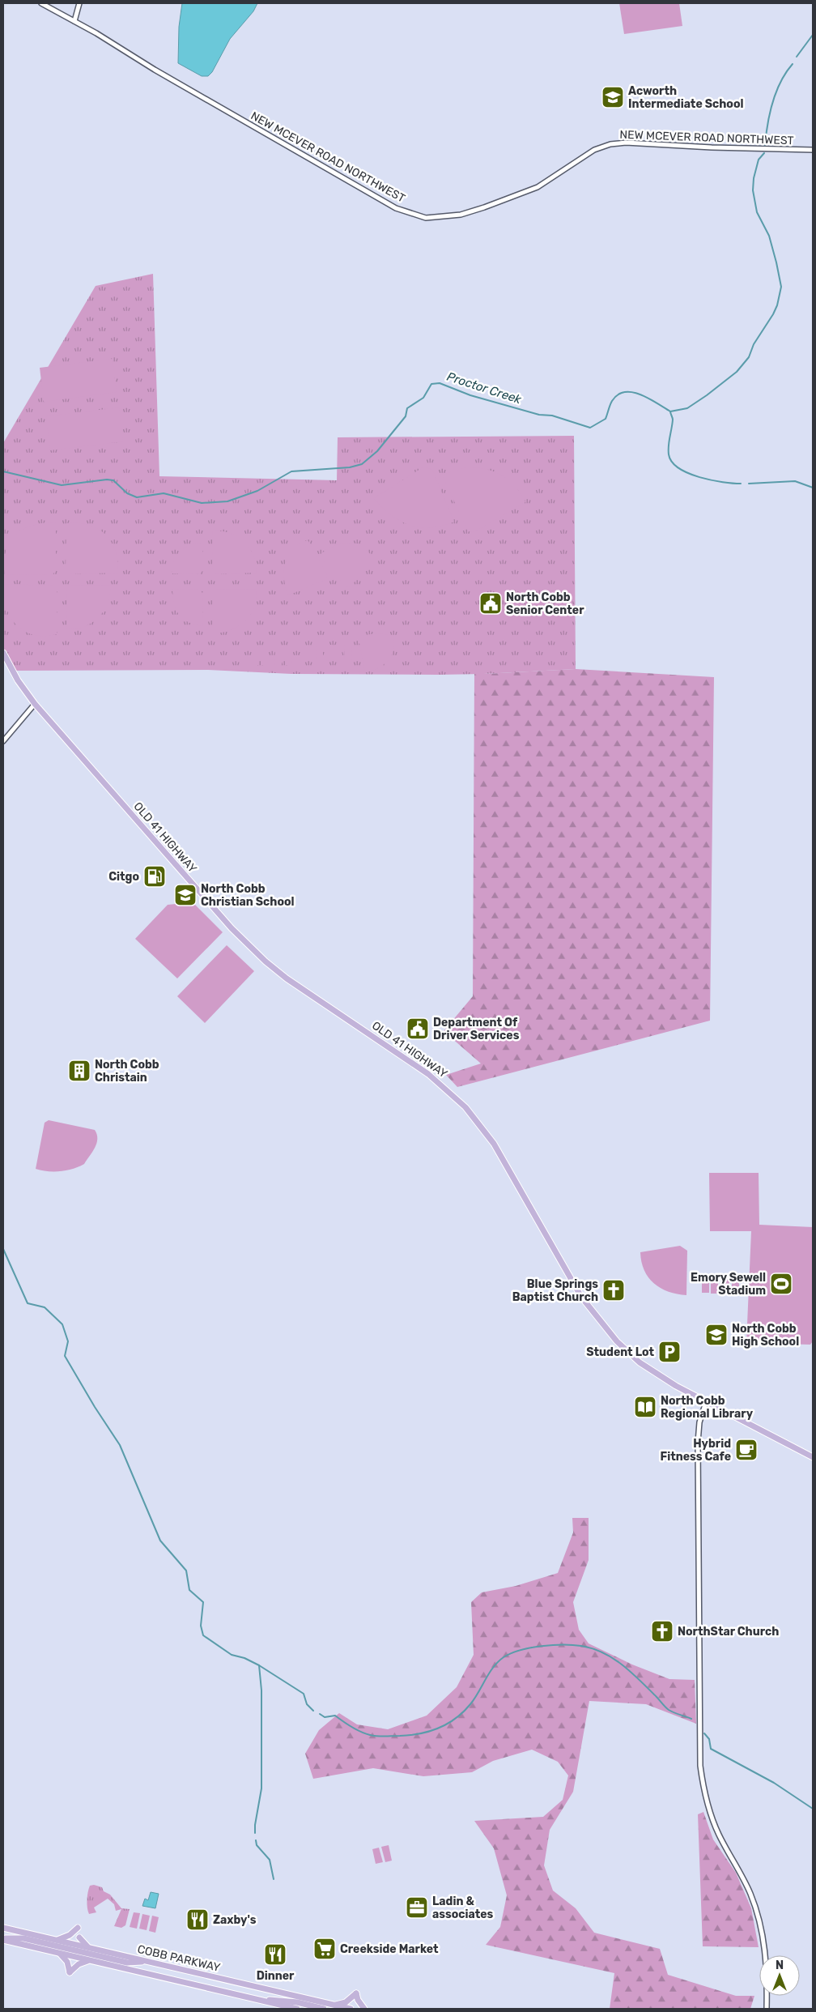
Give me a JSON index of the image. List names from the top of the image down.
{
  "streets": {
    "main road": ["OLD 41 HIGHWAY", "COBB PARKWAY"],
    "street": ["NEW MCEVER ROAD NORTHWEST"]
  },
  "water": ["Proctor Creek"],
  "places": {
    "school or university": ["Acworth Intermediate School", "North Cobb Christian School", "North Cobb High School"],
    "public building": ["North Cobb Senior Center", "Department Of Driver Services"],
    "fuel station": ["Citgo"],
    "building": ["North Cobb Christain"],
    "sports": ["Emory Sewell Stadium"],
    "church": ["Blue Springs Baptist Church", "NorthStar Church"],
    "parking": ["Student Lot"],
    "library": ["North Cobb Regional Library"],
    "cafe": ["Hybrid Fitness Cafe"],
    "office": ["Ladin & associates"],
    "restaurant": ["Zaxby's", "Dinner"],
    "supermarket": ["Creekside Market"]
  },
  "north": "top"
}
